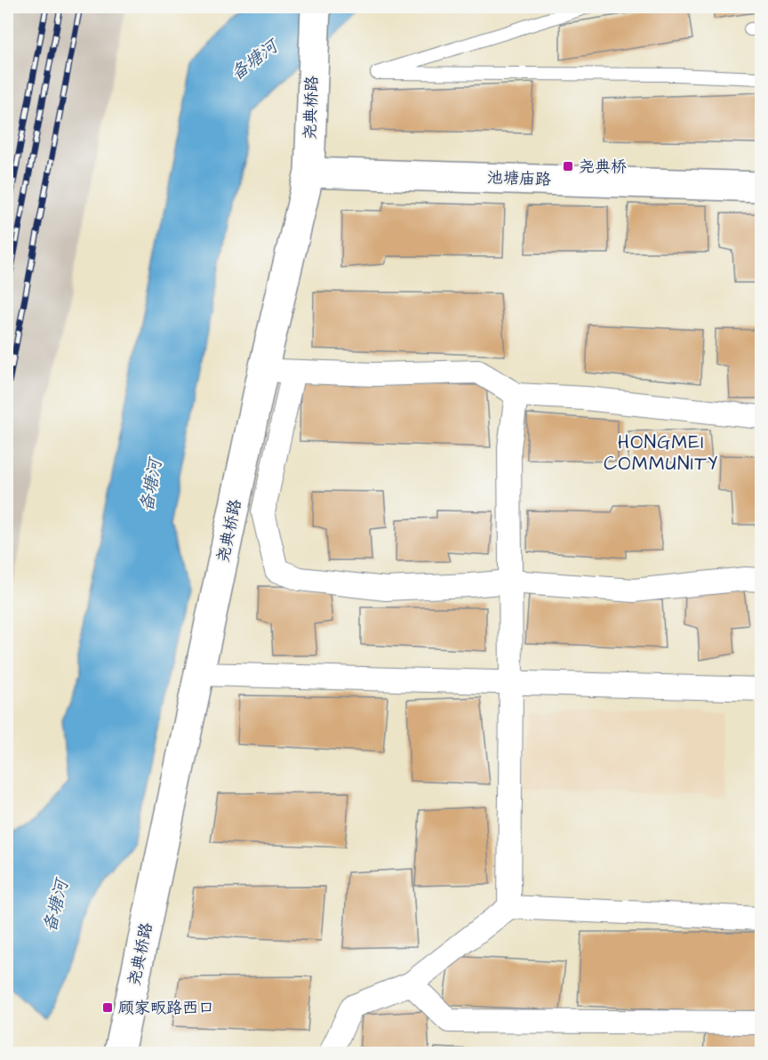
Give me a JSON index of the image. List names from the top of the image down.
{
  "streets": {
    "street": ["尧典桥路", "池塘庙路"]
  },
  "crossings": [
    ["尧典桥路", "池塘庙路"]
  ],
  "districts": ["HONGMEI COMMUNITY"],
  "water": ["备塘河"],
  "places": {
    "transit": ["尧典桥", "顾家畈路西口"]
  }
}
